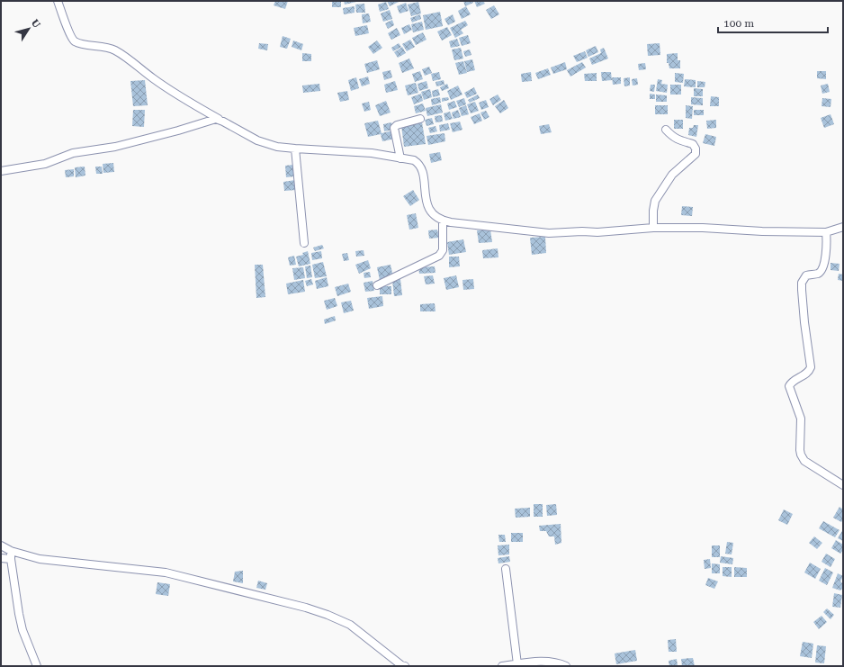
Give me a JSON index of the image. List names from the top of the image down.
{
  "scale_bar": "100 m",
  "north": "top right"
}
